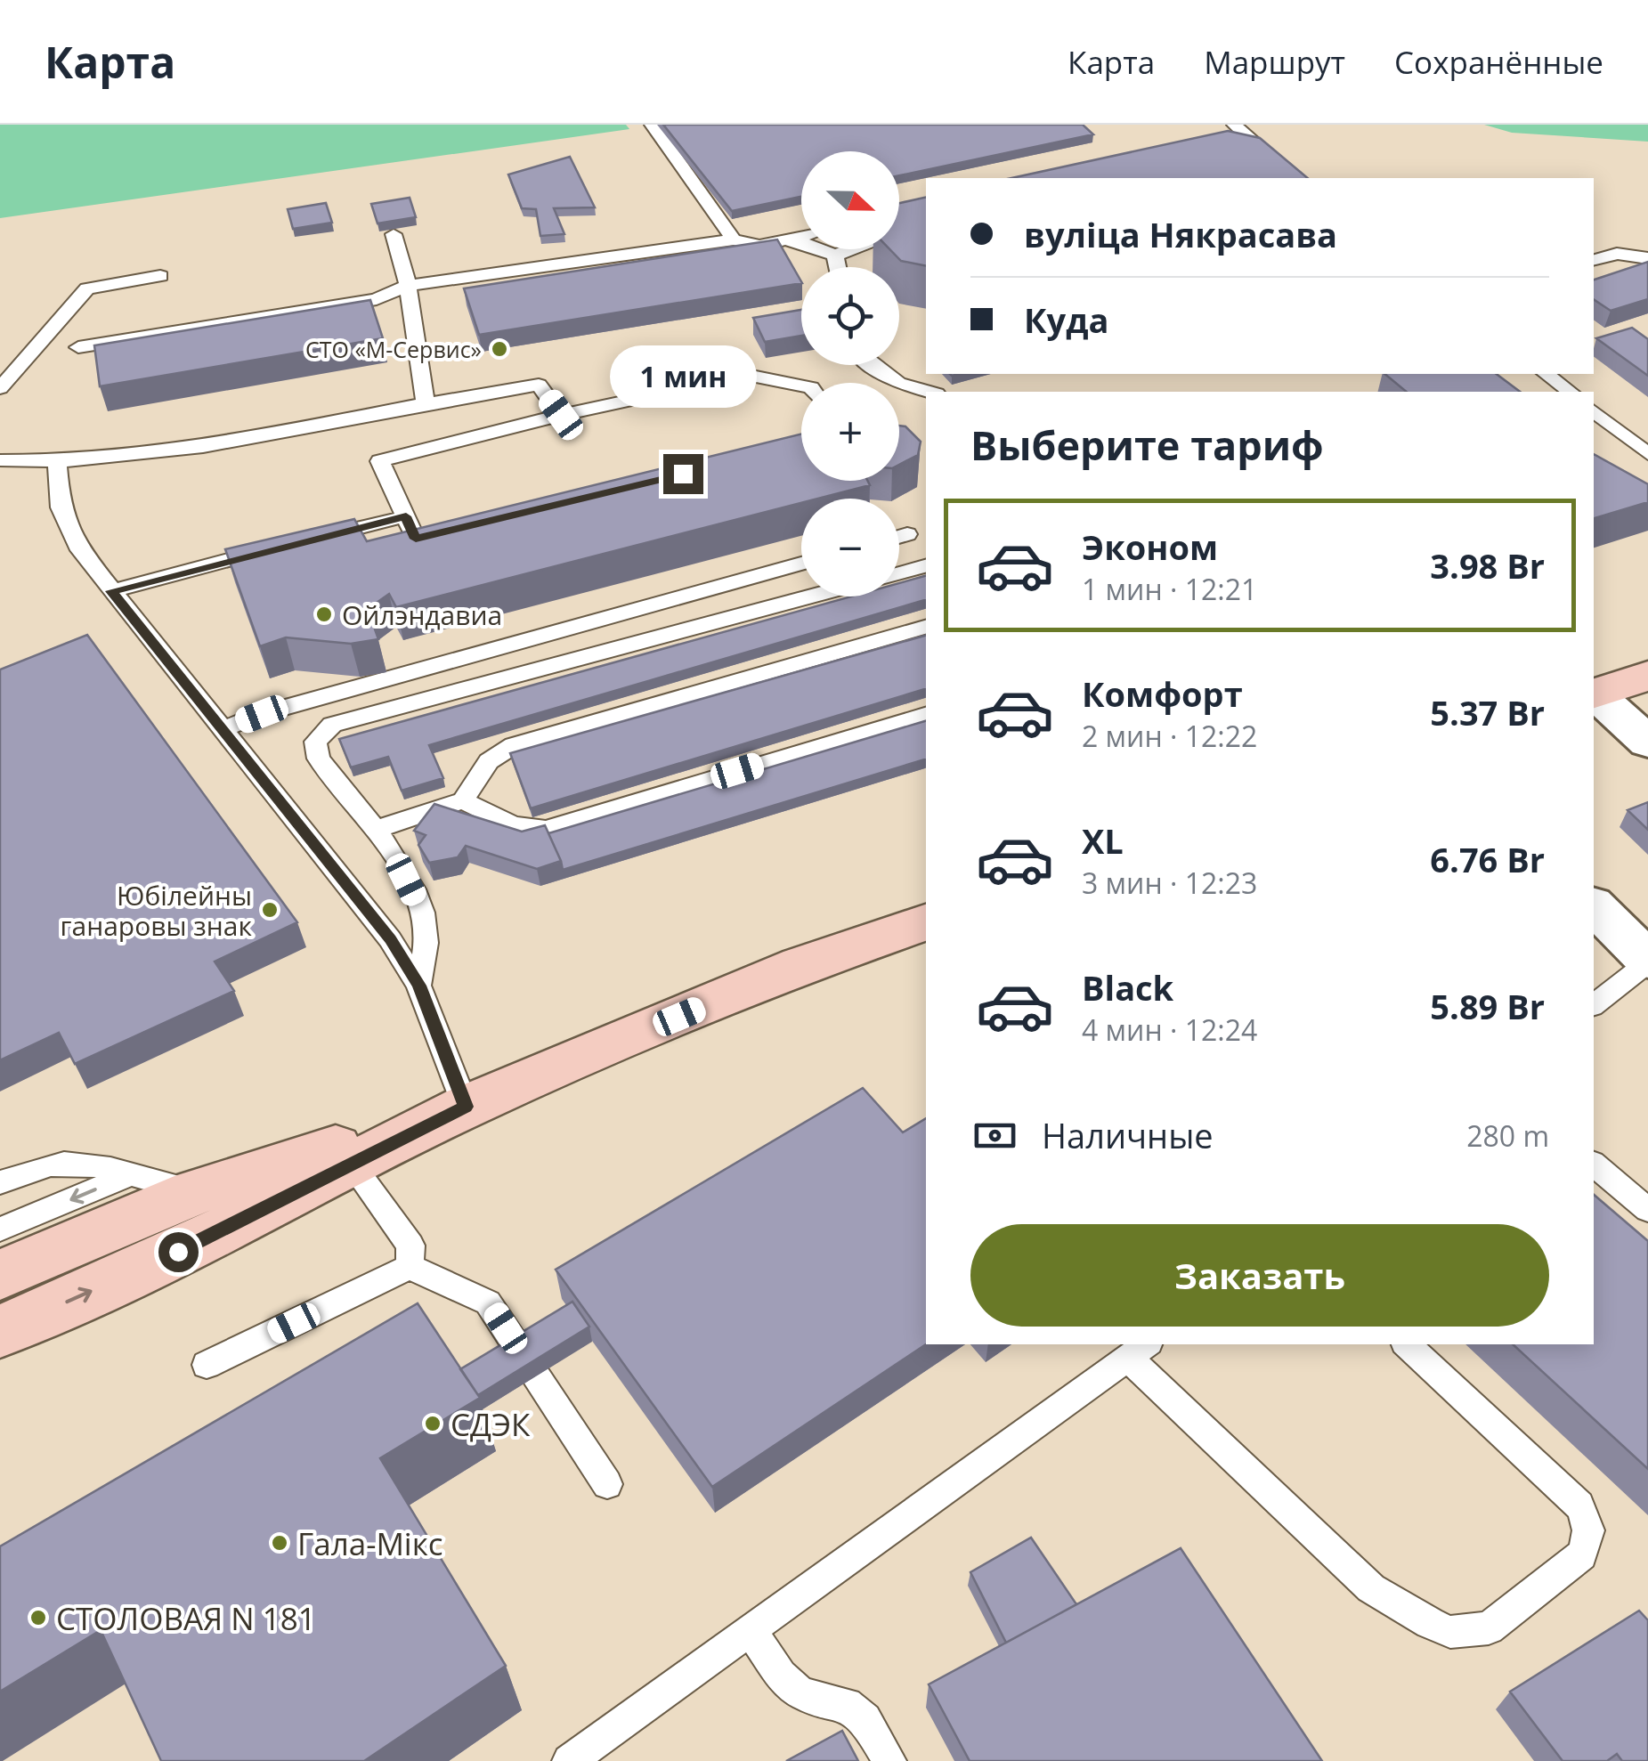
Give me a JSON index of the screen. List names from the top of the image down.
{
  "places": [
    "СТО «М-Сервис»",
    "Ойлэндавиа",
    "Юбілейны ганаровы знак",
    "СДЭК",
    "Гала-Мікс",
    "СТОЛОВАЯ N 181"
  ],
  "north": "right",
  "page": {
    "header": "Карта",
    "nav": ["Карта", "Маршрут", "Сохранённые"],
    "map_buttons": ["+", "−"],
    "banner": ["вуліца Някрасава", "Куда"],
    "bubble": "1 мин",
    "heading": "Выберите тариф",
    "list": [
      {
        "name": "Эконом",
        "note": "1 мин · 12:21",
        "value": "3.98 Br"
      },
      {
        "name": "Комфорт",
        "note": "2 мин · 12:22",
        "value": "5.37 Br"
      },
      {
        "name": "XL",
        "note": "3 мин · 12:23",
        "value": "6.76 Br"
      },
      {
        "name": "Black",
        "note": "4 мин · 12:24",
        "value": "5.89 Br"
      }
    ],
    "pay": ["Наличные", "280 m"],
    "buttons": "Заказать"
  }
}
